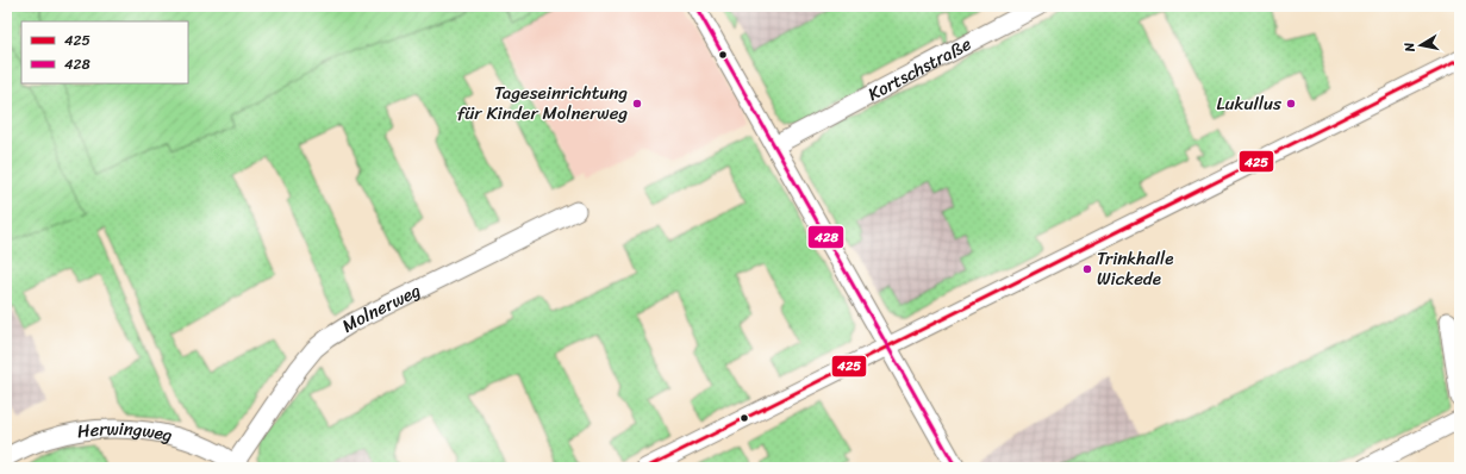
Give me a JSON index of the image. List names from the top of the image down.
{
  "streets": {
    "street": ["Kortschstraße", "Molnerweg", "Herwingweg"]
  },
  "crossings": [
    ["Molnerweg", "Herwingweg"]
  ],
  "places": ["Tageseinrichtung für Kinder Molnerweg", "Lukullus", "Trinkhalle Wickede"],
  "lines": ["transit line 428", "transit line 425"],
  "legend": ["425", "428"],
  "north": "left"
}
